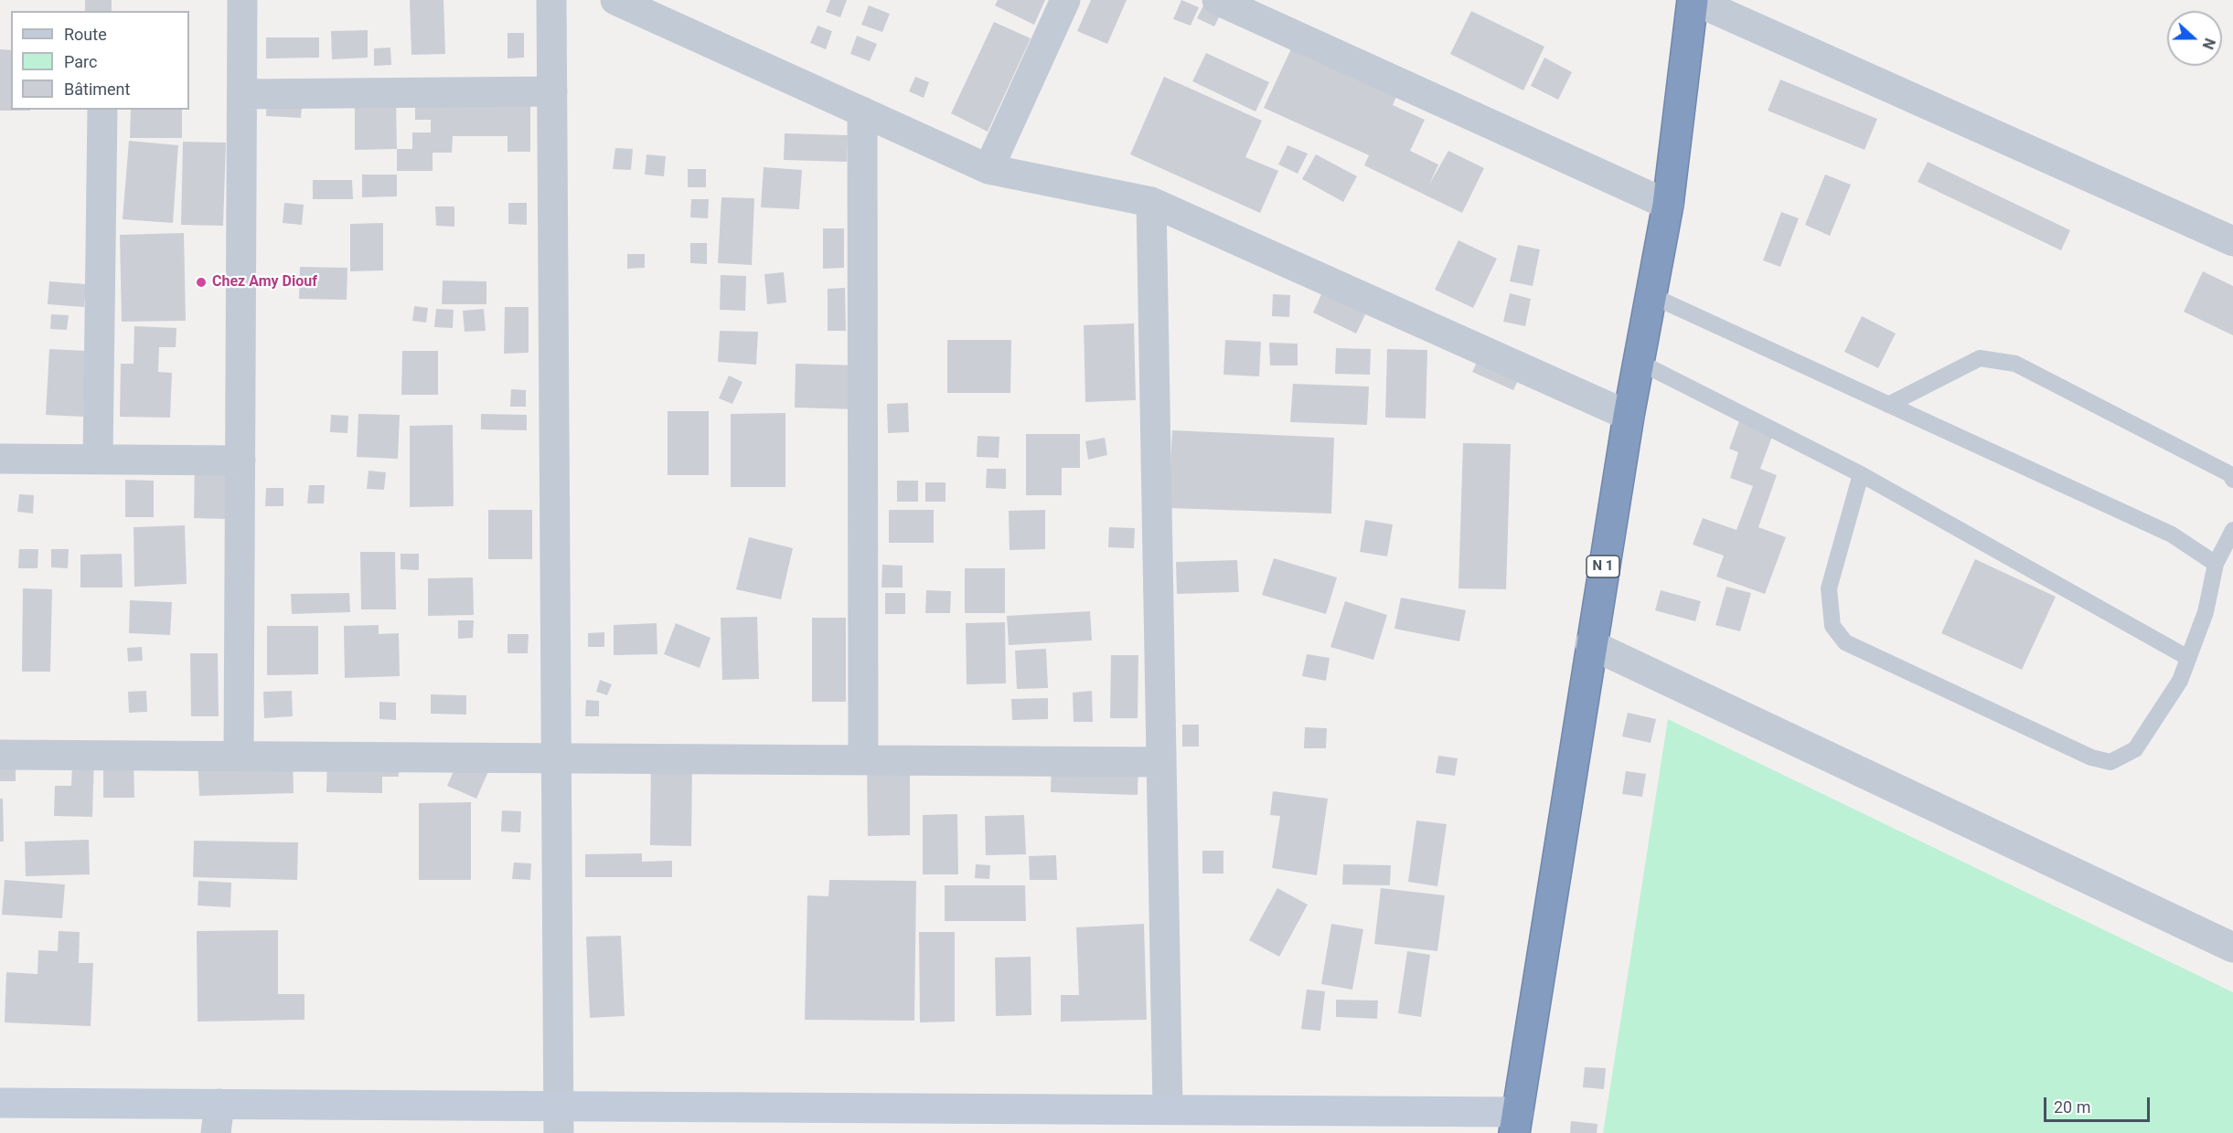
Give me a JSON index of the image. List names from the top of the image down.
{
  "streets": {
    "highway": ["N 1"]
  },
  "places": ["Chez Amy Diouf"],
  "legend": ["Route", "Parc", "Bâtiment"],
  "scale_bar": "20 m",
  "north": "right"
}
